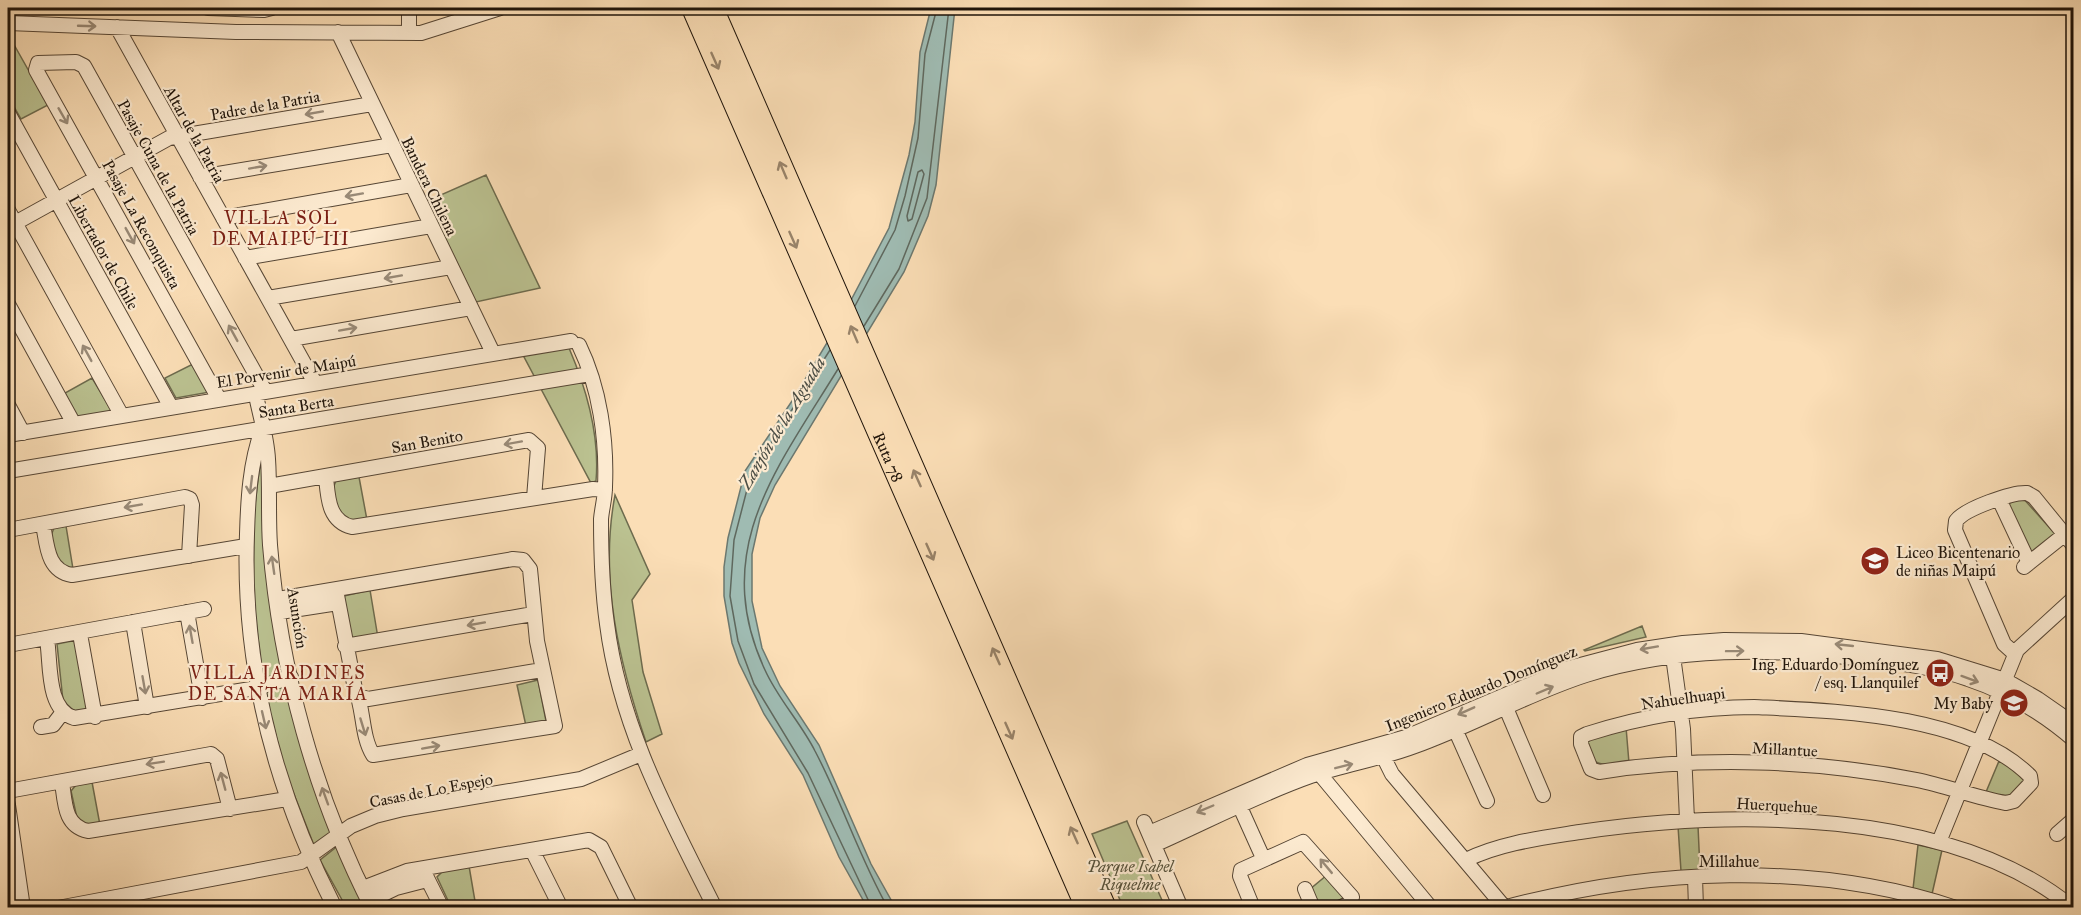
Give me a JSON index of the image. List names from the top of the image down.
{
  "streets": {
    "highway": ["Ruta 78"],
    "street": [
      "Padre de la Patria",
      "Altar de la Patria",
      "Pasaje Cuna de la Patria",
      "Bandera Chilena",
      "Pasaje La Reconquista",
      "Libertador de Chile",
      "El Porvenir de Maipú",
      "Santa Berta",
      "San Benito",
      "Asunción",
      "Ingeniero Eduardo Domínguez",
      "Nahuelhuapi",
      "Millantue",
      "Casas de Lo Espejo",
      "Huerquehue",
      "Millahue"
    ]
  },
  "crossings": [
    ["Padre de la Patria", "Altar de la Patria"],
    ["Padre de la Patria", "Pasaje Cuna de la Patria"],
    ["Padre de la Patria", "Bandera Chilena"],
    ["Padre de la Patria", "Pasaje La Reconquista"],
    ["Padre de la Patria", "Libertador de Chile"],
    ["Altar de la Patria", "El Porvenir de Maipú"],
    ["Pasaje Cuna de la Patria", "Pasaje La Reconquista"],
    ["Pasaje Cuna de la Patria", "El Porvenir de Maipú"],
    ["Pasaje Cuna de la Patria", "Asunción"],
    ["Bandera Chilena", "El Porvenir de Maipú"],
    ["Pasaje La Reconquista", "El Porvenir de Maipú"],
    ["Libertador de Chile", "El Porvenir de Maipú"],
    ["El Porvenir de Maipú", "Santa Berta"],
    ["El Porvenir de Maipú", "Asunción"],
    ["Santa Berta", "Asunción"],
    ["San Benito", "Asunción"],
    ["Asunción", "Casas de Lo Espejo"],
    ["Nahuelhuapi", "Millantue"]
  ],
  "one_way": ["Pasaje Cuna de la Patria"],
  "districts": ["VILLA SOL DE MAIPÚ III", "VILLA JARDINES DE SANTA MARÍA"],
  "water": ["Zanjón de la Aguada"],
  "parks": ["Parque Isabel Riquelme"],
  "places": {
    "school or university": ["Liceo Bicentenario de niñas Maipú", "My Baby"],
    "bus stop": ["Ing. Eduardo Domínguez / esq. Llanquilef"]
  }
}
